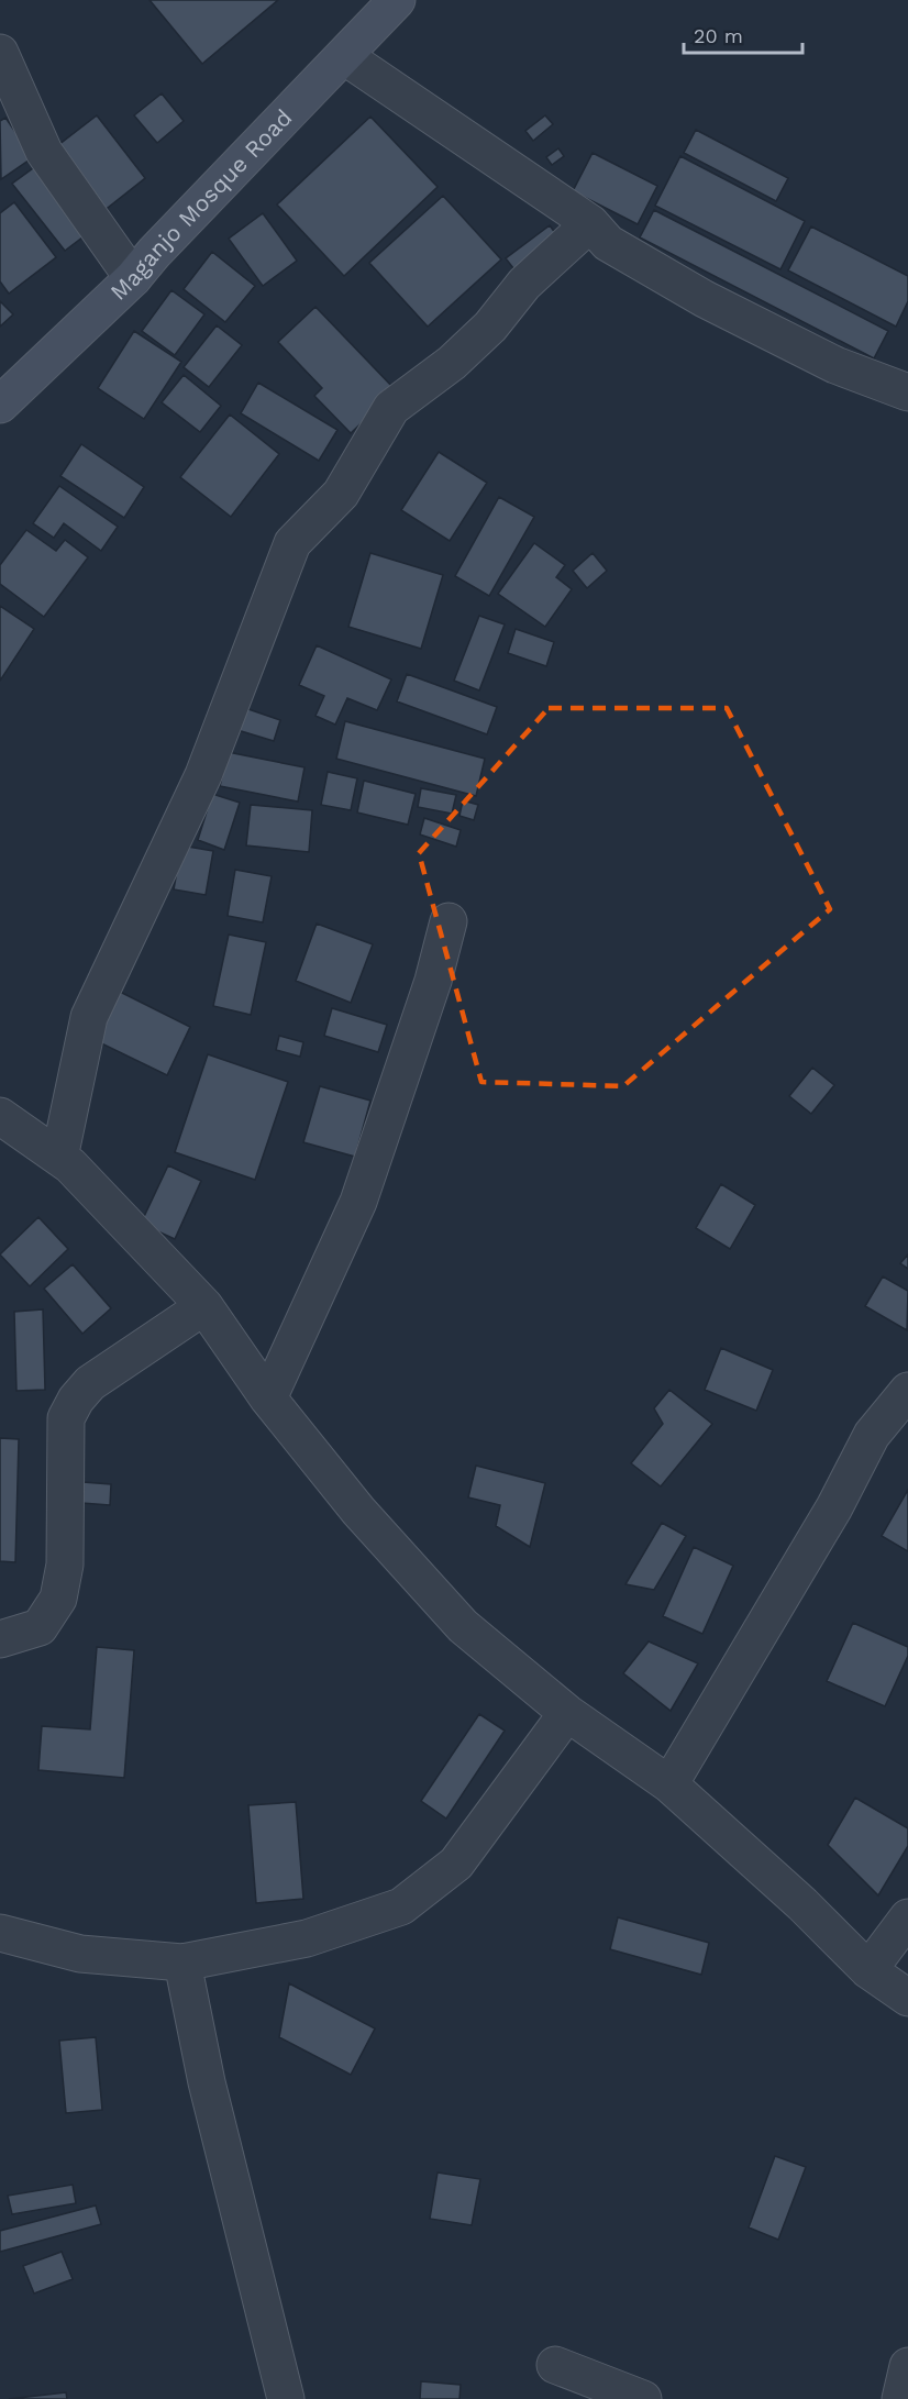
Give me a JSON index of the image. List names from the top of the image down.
{
  "streets": {
    "street": ["Maganjo Mosque Road"]
  },
  "scale_bar": "20 m"
}
